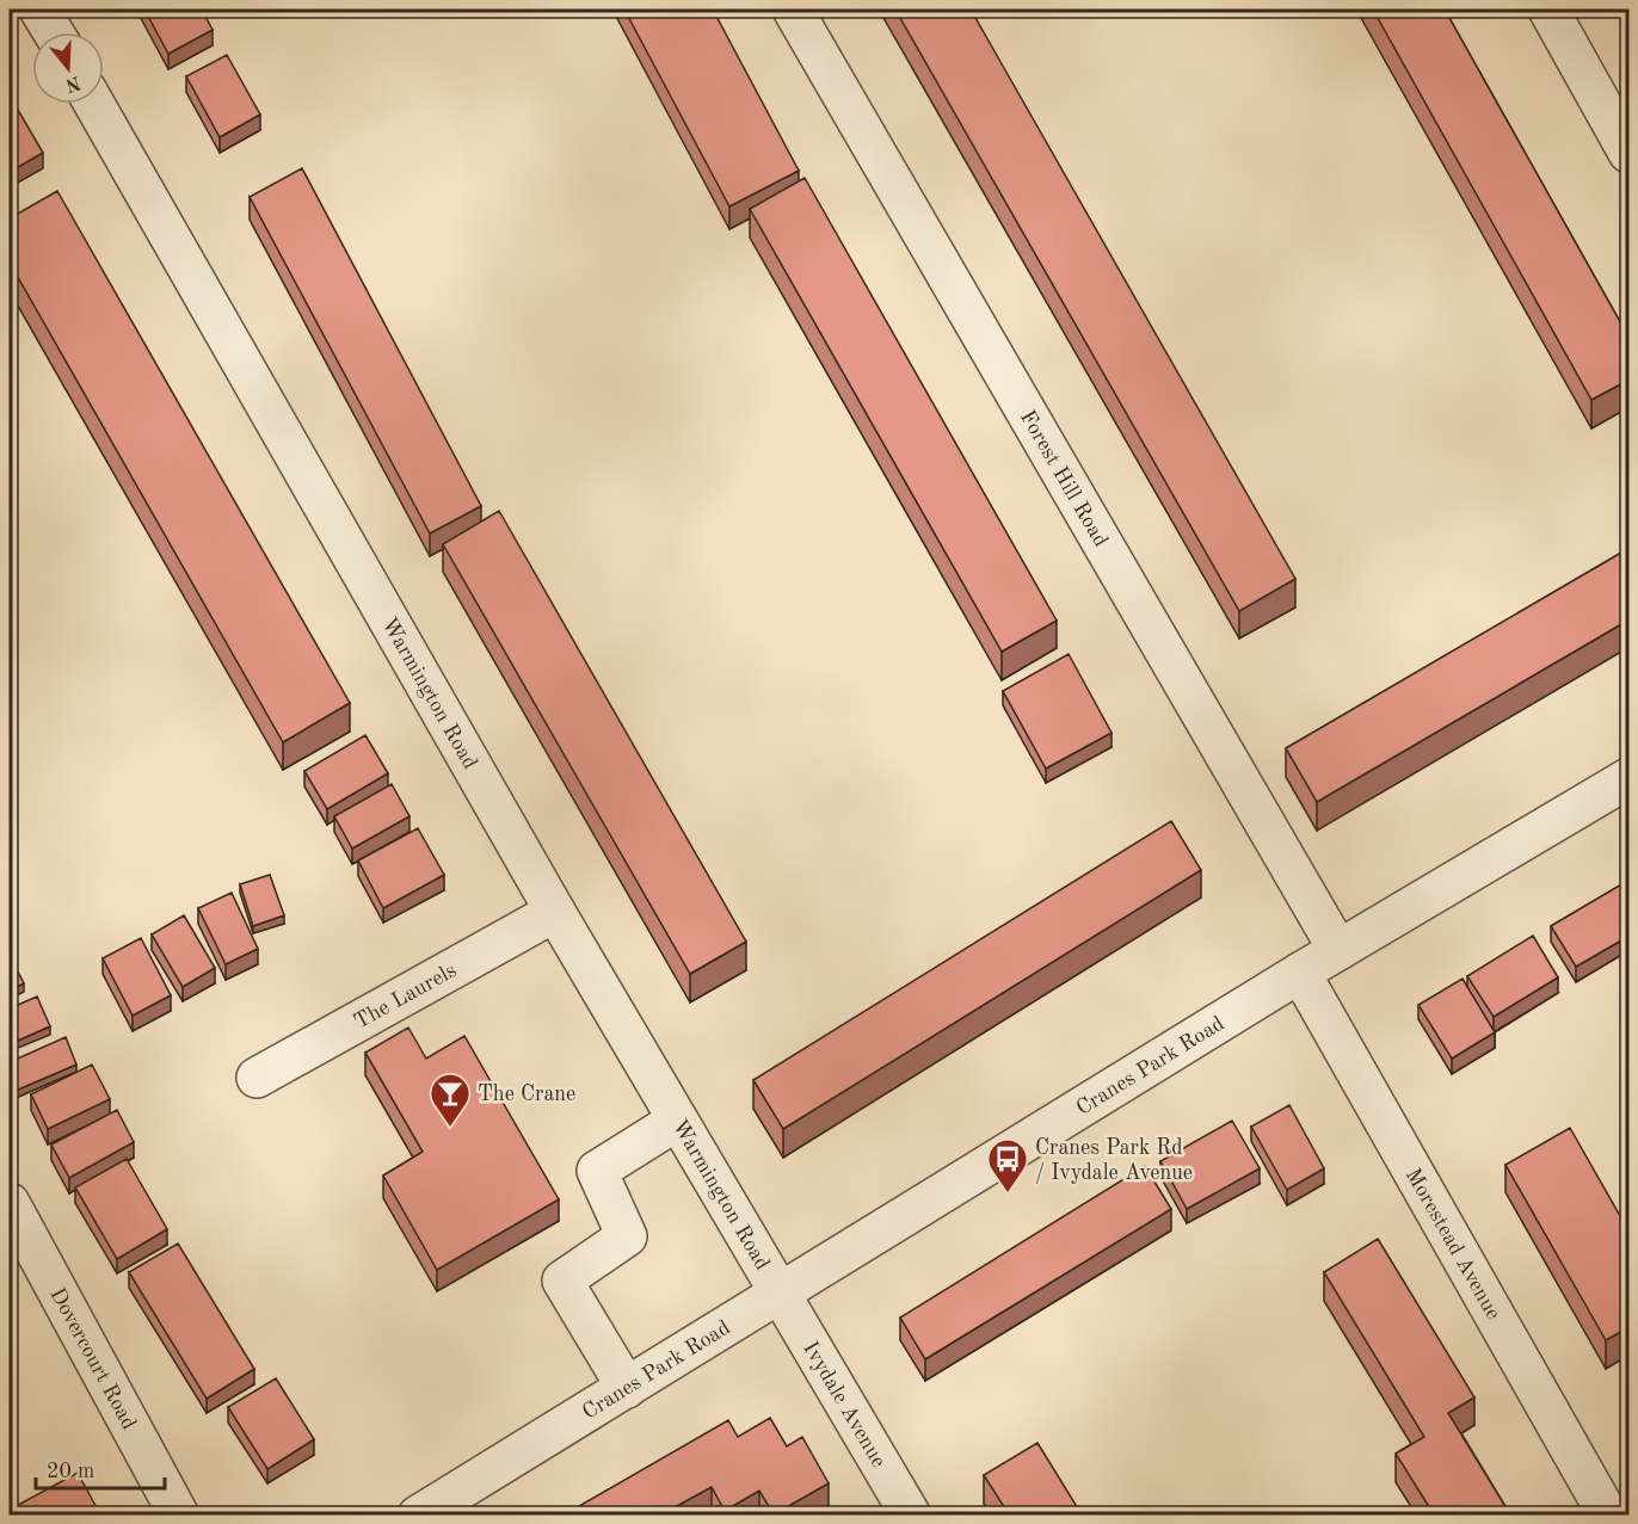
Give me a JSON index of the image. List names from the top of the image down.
{
  "streets": {
    "street": [
      "Forest Hill Road",
      "Warmington Road",
      "The Laurels",
      "Cranes Park Road",
      "Morestead Avenue",
      "Dovercourt Road",
      "Ivydale Avenue"
    ]
  },
  "crossings": [
    ["Forest Hill Road", "Cranes Park Road"],
    ["Warmington Road", "The Laurels"],
    ["Warmington Road", "Cranes Park Road"],
    ["Warmington Road", "Ivydale Avenue"],
    ["Cranes Park Road", "Morestead Avenue"],
    ["Cranes Park Road", "Ivydale Avenue"]
  ],
  "places": {
    "bar": ["The Crane"],
    "bus stop": ["Cranes Park Rd / Ivydale Avenue"]
  },
  "scale_bar": "20 m",
  "north": "bottom"
}
